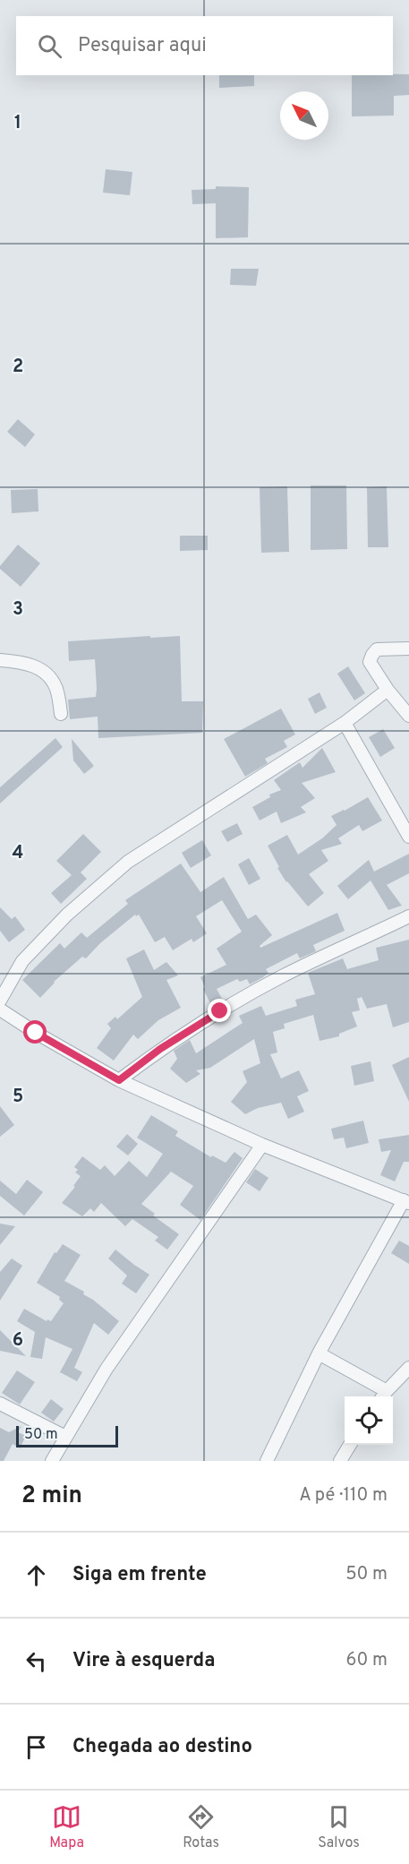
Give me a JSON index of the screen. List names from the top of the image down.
{
  "scale_bar": "50 m",
  "north": "top left",
  "page": {
    "search": "Pesquisar aqui",
    "scale": "50 m",
    "heading": ["2 min", "A pé · 110 m"],
    "list": [
      ["Siga em frente", "50 m"],
      ["Vire à esquerda", "60 m"],
      "Chegada ao destino"
    ],
    "nav": ["Mapa", "Rotas", "Salvos"]
  },
  "grid": {
    "rows": [
      "1",
      "2",
      "3",
      "4",
      "5",
      "6"
    ]
  }
}
